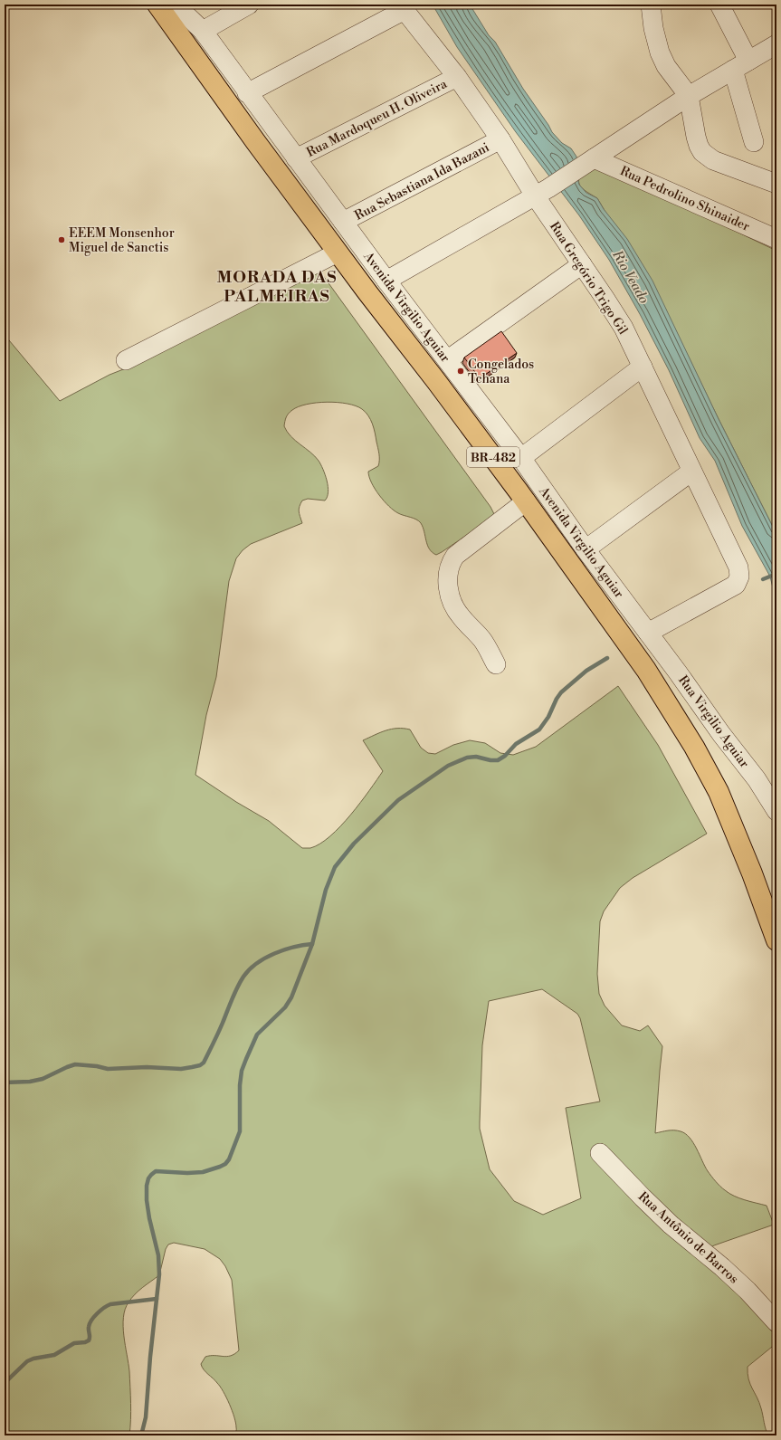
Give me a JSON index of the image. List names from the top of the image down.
{
  "streets": {
    "highway": ["BR-482"],
    "street": [
      "Rua Mardoqueu H. Oliveira",
      "Rua Sebastiana Ida Bazani",
      "Rua Pedrolino Shinaider",
      "Rua Gregório Trigo Gil",
      "Avenida Virgilio Aguiar",
      "Rua Virgilio Aguiar",
      "Rua Antônio de Barros"
    ]
  },
  "crossings": [
    ["Rua Mardoqueu H. Oliveira", "Rua Gregório Trigo Gil"],
    ["Rua Mardoqueu H. Oliveira", "Avenida Virgilio Aguiar"],
    ["Rua Sebastiana Ida Bazani", "Rua Gregório Trigo Gil"],
    ["Rua Sebastiana Ida Bazani", "Avenida Virgilio Aguiar"],
    ["Rua Gregório Trigo Gil", "Avenida Virgilio Aguiar"],
    ["Rua Gregório Trigo Gil", "Rua Virgilio Aguiar"],
    ["Avenida Virgilio Aguiar", "Rua Virgilio Aguiar"]
  ],
  "districts": ["MORADA DAS PALMEIRAS"],
  "water": ["Rio Veado"],
  "places": ["EEEM Monsenhor Miguel de Sanctis", "Congelados Tchana"]
}
